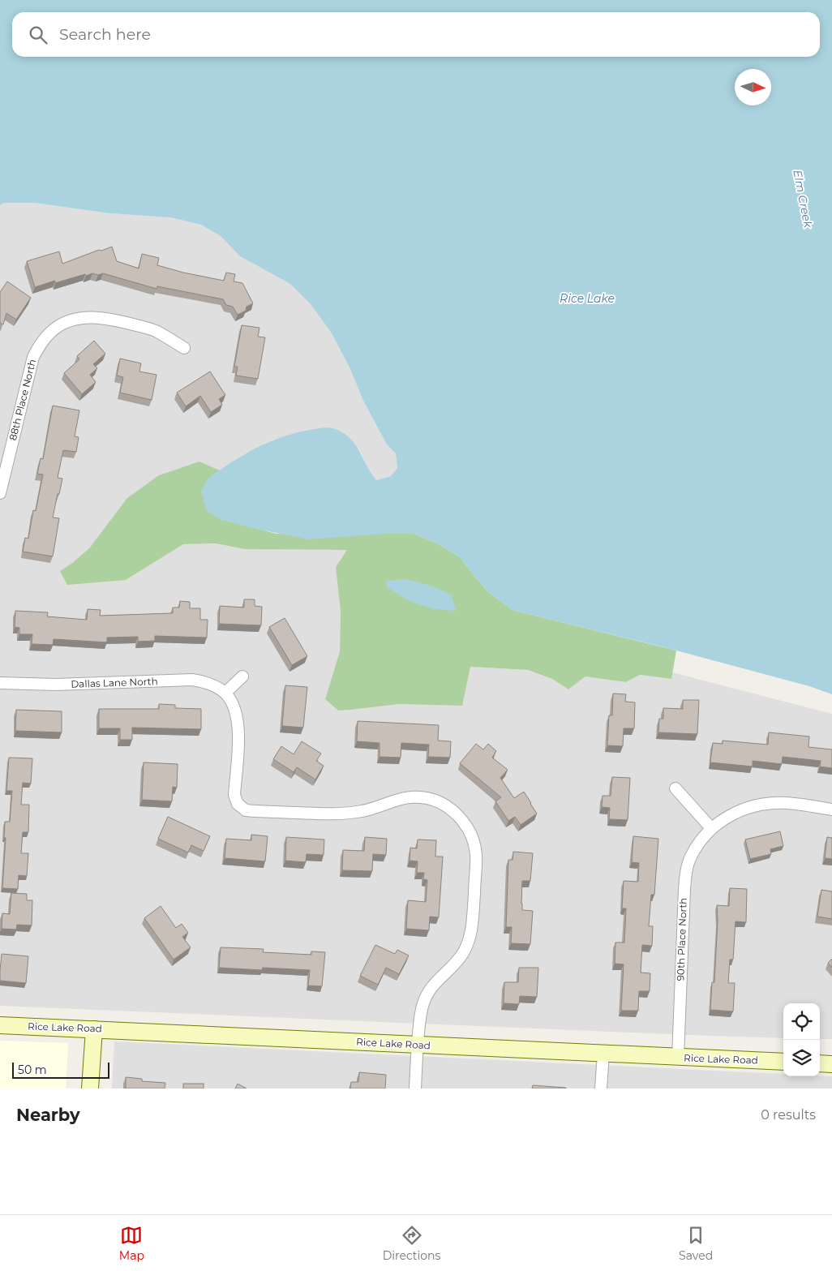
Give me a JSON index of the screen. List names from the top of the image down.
{
  "streets": {
    "street": [
      "88th Place North",
      "Dallas Lane North",
      "90th Place North",
      "Rice Lake Road"
    ]
  },
  "crossings": [
    ["90th Place North", "Rice Lake Road"]
  ],
  "water": ["Elm Creek", "Rice Lake"],
  "scale_bar": "50 m",
  "north": "right",
  "page": {
    "search": "Search here",
    "scale": "50 m",
    "heading": ["Nearby", "0 results"],
    "nav": ["Map", "Directions", "Saved"]
  }
}
